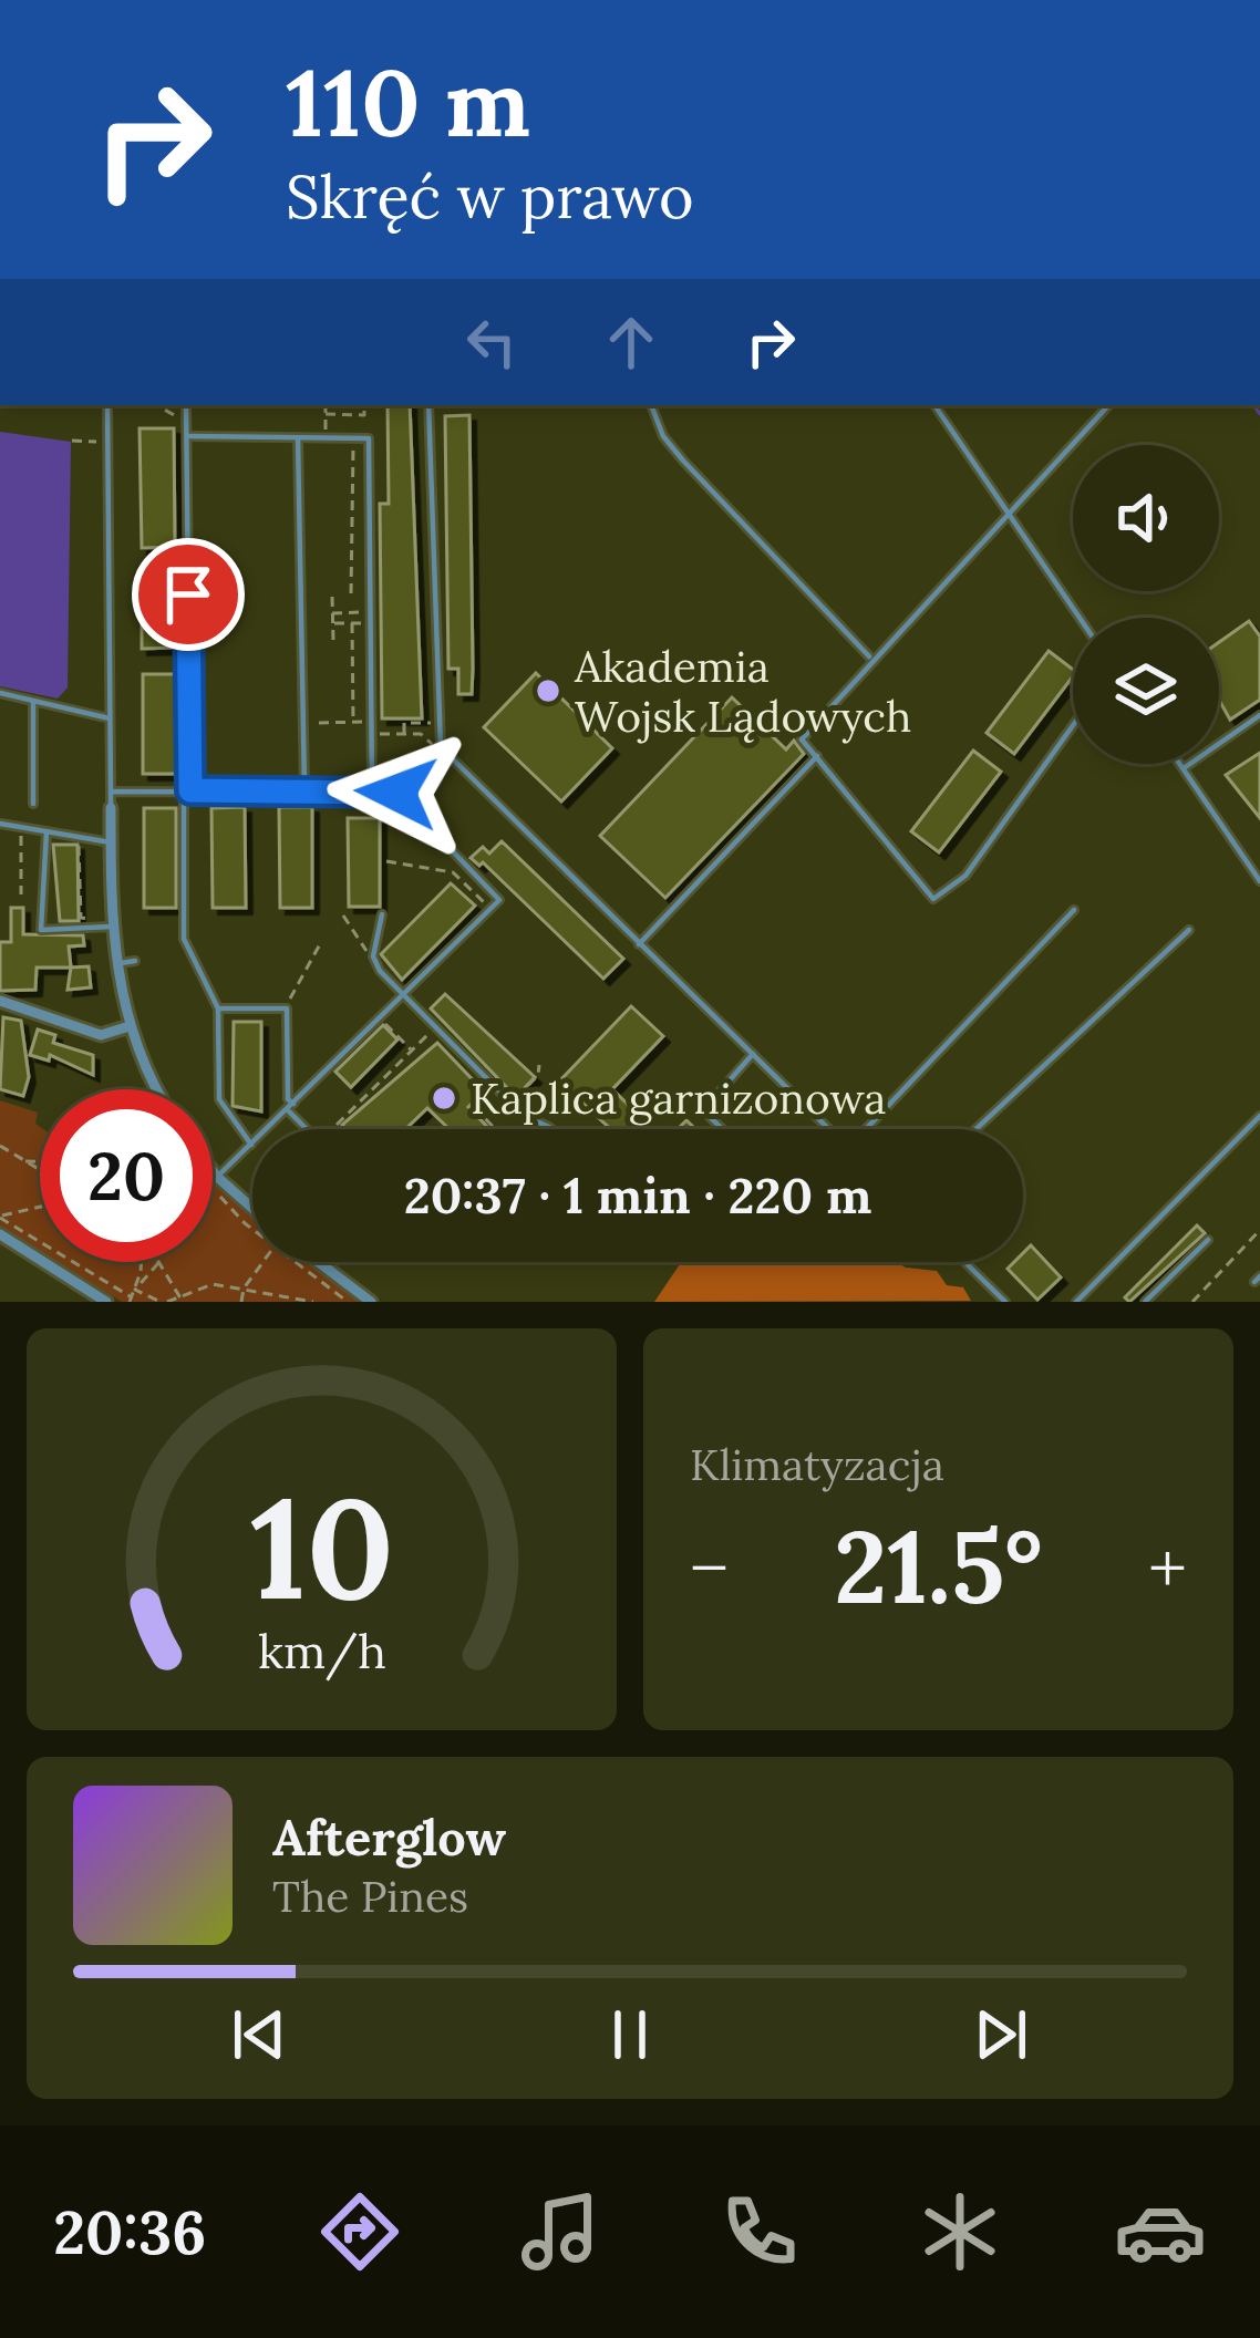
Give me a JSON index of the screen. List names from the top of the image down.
{
  "places": ["Akademia Wojsk Lądowych", "Kaplica garnizonowa"],
  "page": {
    "turn": ["110 m", "Skręć w prawo"],
    "limit": "20",
    "trip": "20:37 · 1 min · 220 m",
    "tile": "Klimatyzacja",
    "heat": ["−", "21.5°", "+"],
    "song": ["Afterglow", "The Pines"],
    "tabs": "20:36",
    "gauge": ["10", "km/h"]
  }
}
